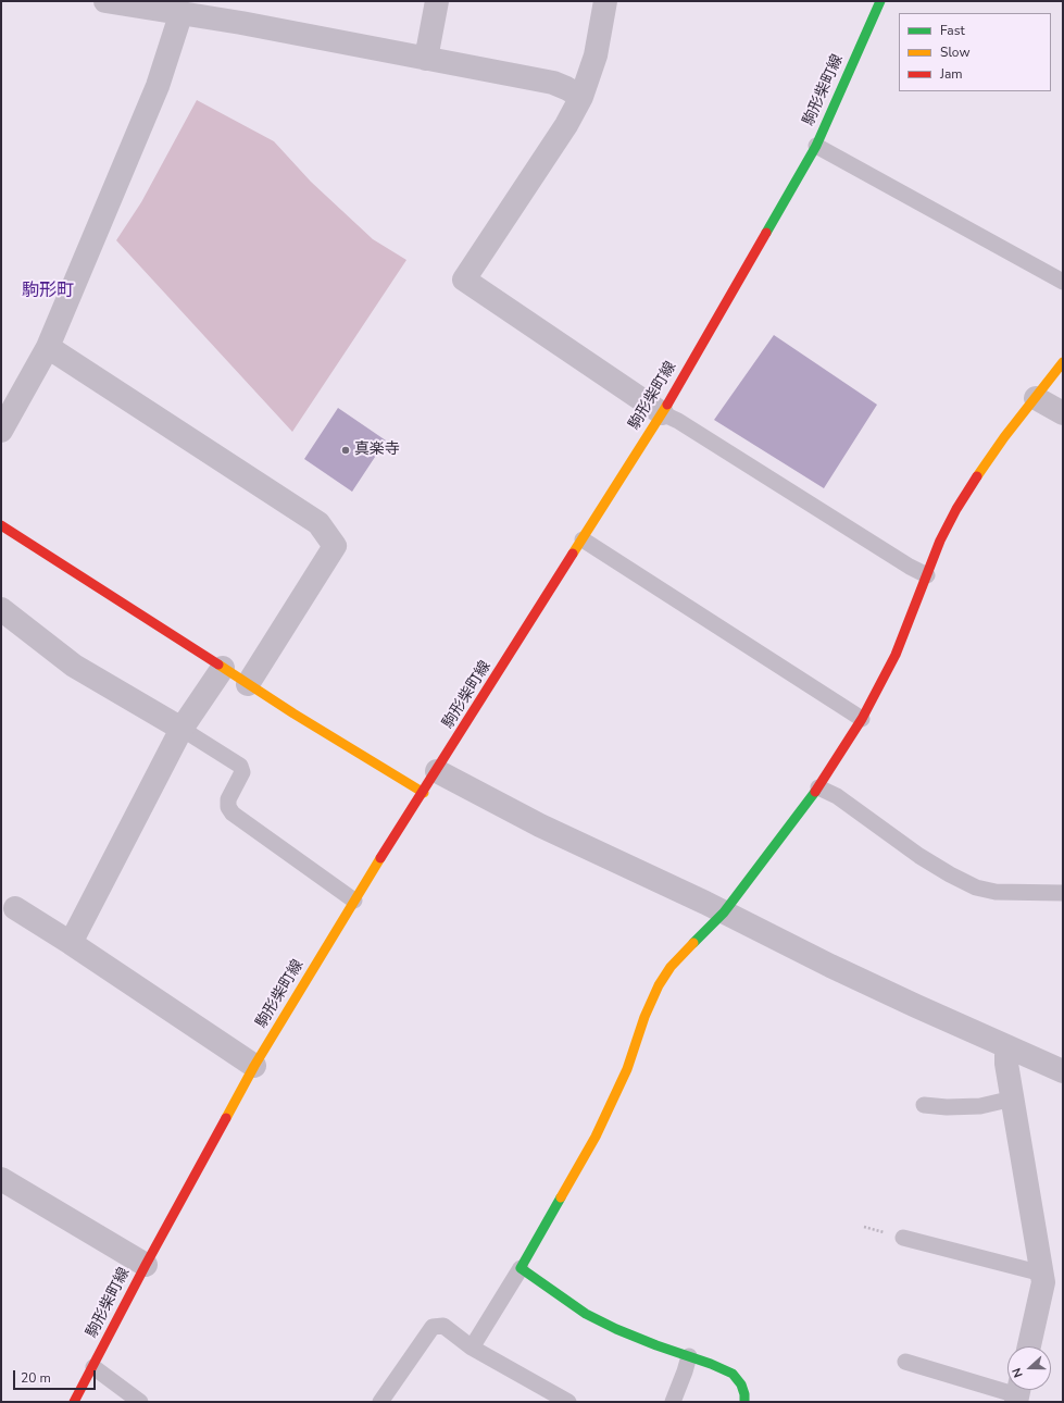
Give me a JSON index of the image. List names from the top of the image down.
{
  "streets": {
    "street": ["駒形柴町線"]
  },
  "districts": ["駒形町"],
  "places": ["真楽寺"],
  "legend": ["Fast", "Slow", "Jam"],
  "scale_bar": "20 m",
  "north": "left"
}
